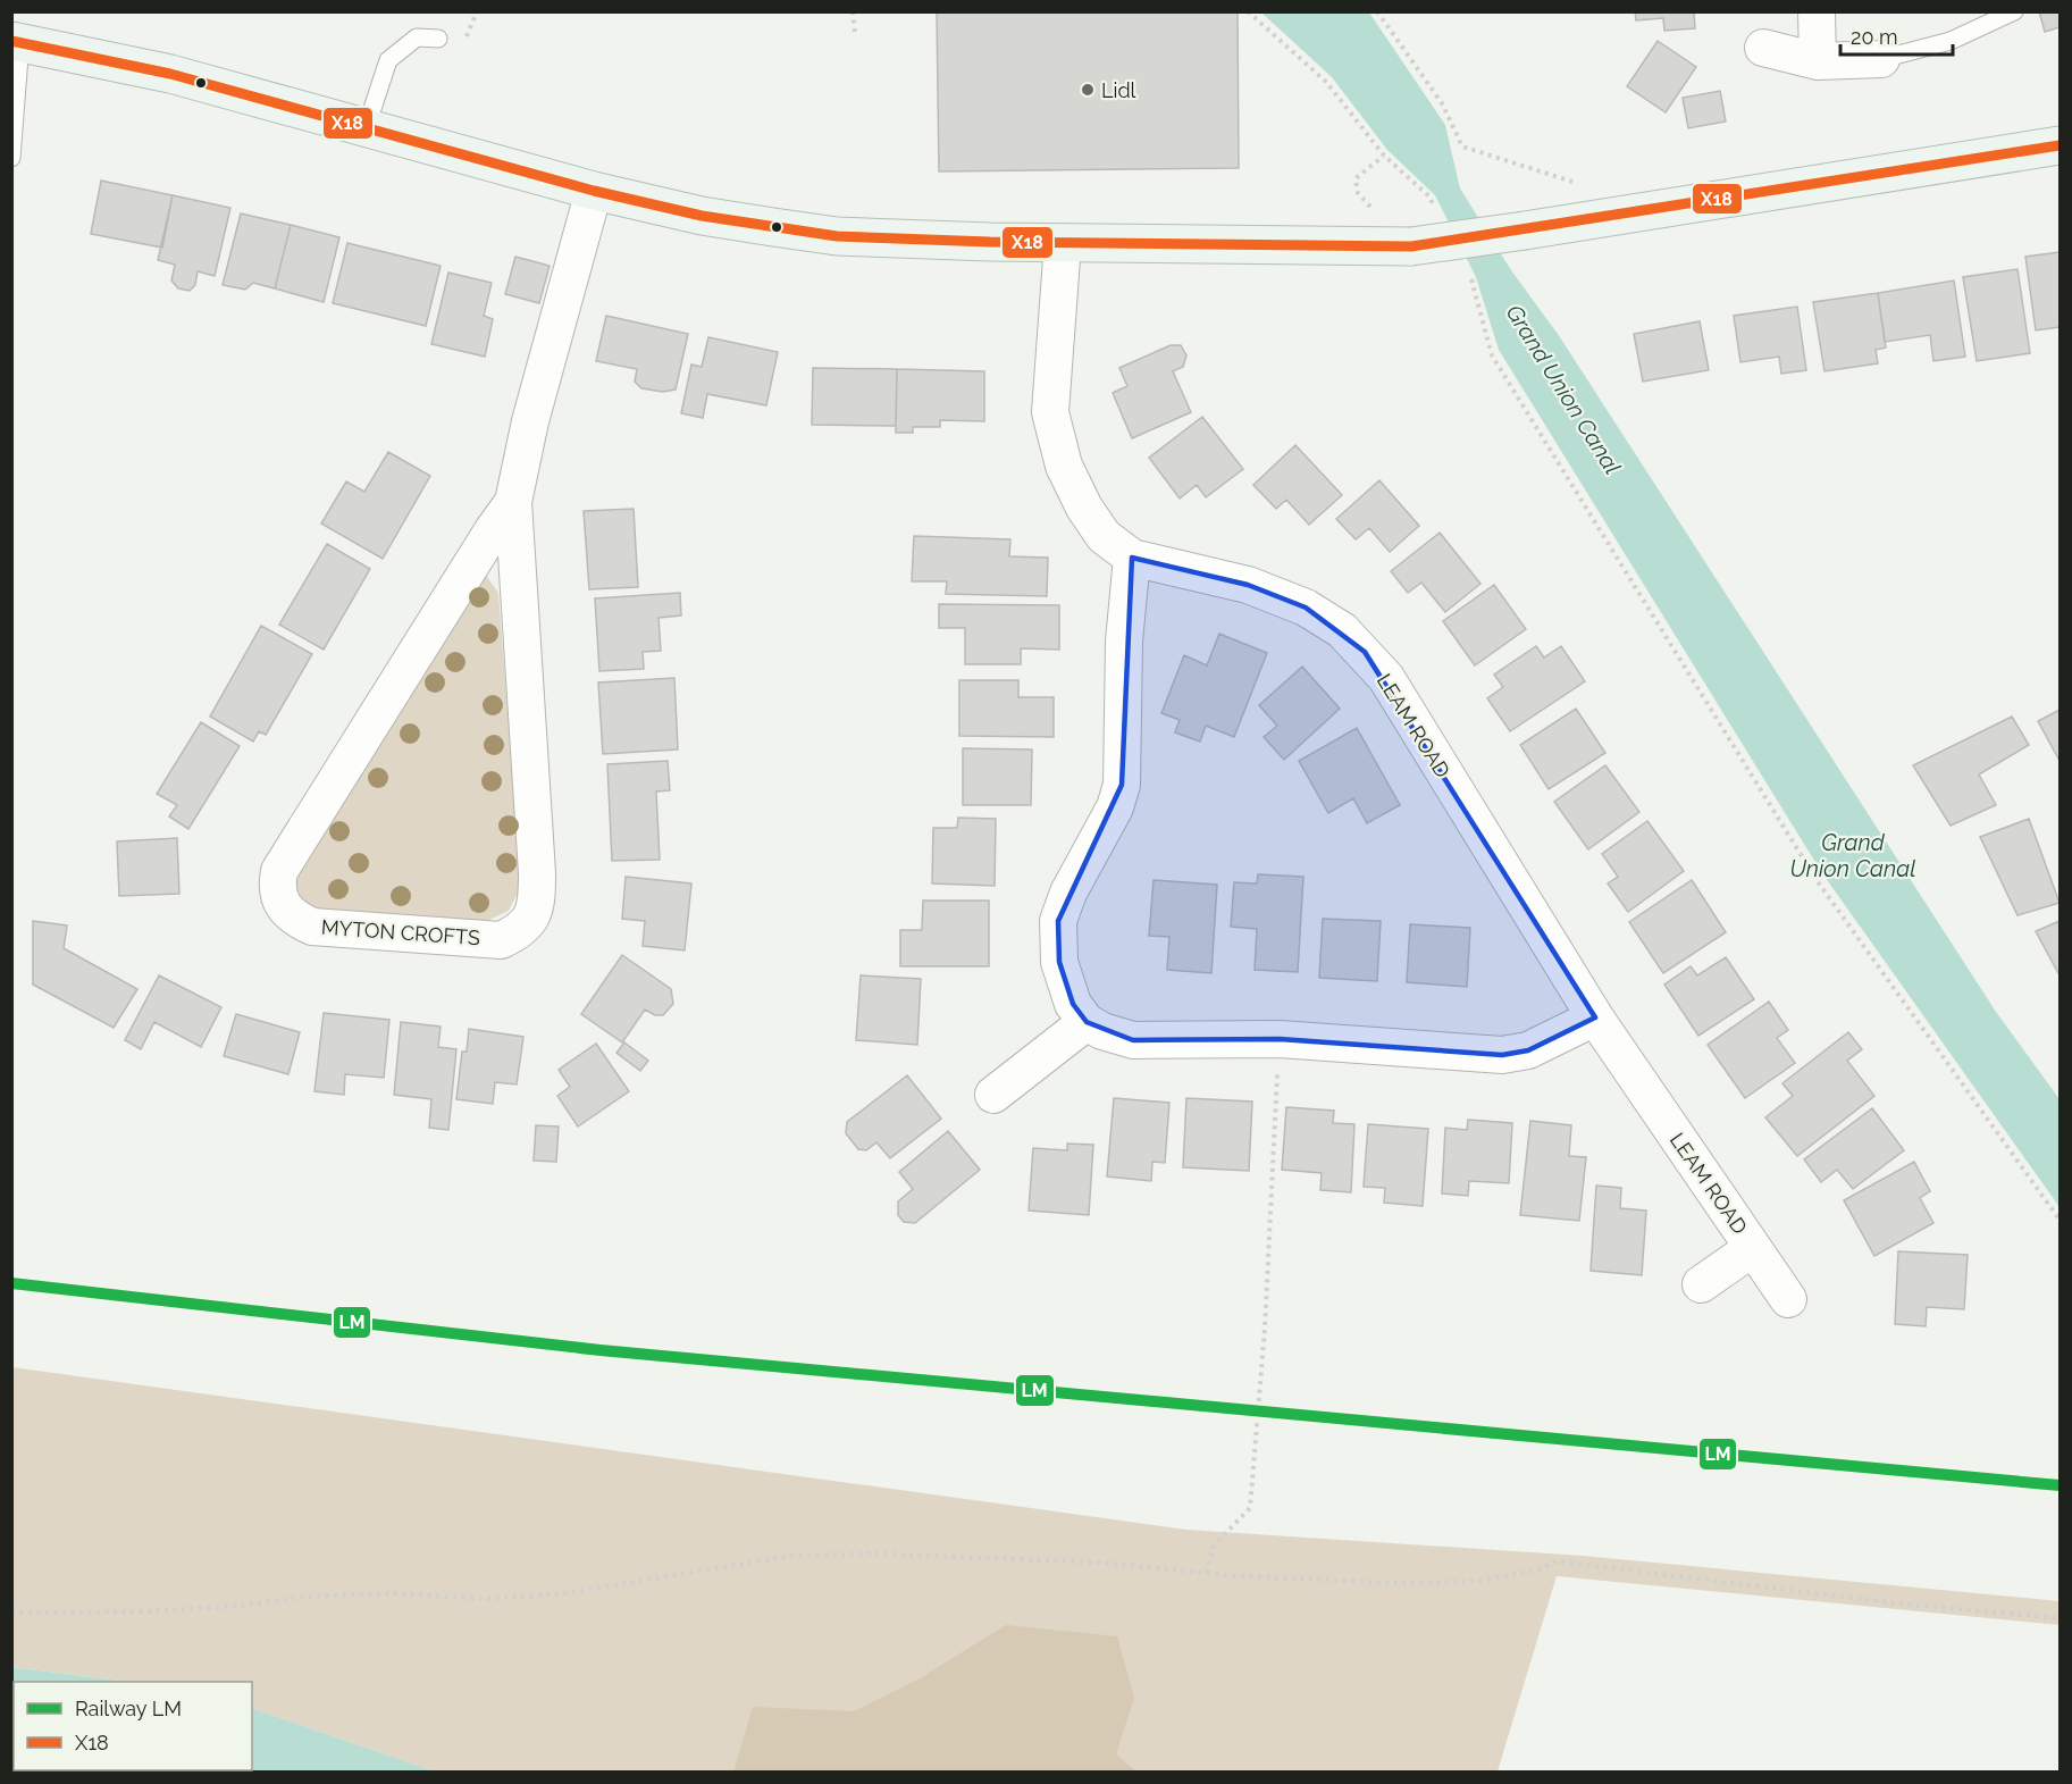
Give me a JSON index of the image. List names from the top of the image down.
{
  "streets": {
    "street": ["LEAM ROAD", "MYTON CROFTS"]
  },
  "water": ["Grand Union Canal"],
  "places": ["Lidl"],
  "lines": ["transit line X18", "rail line LM"],
  "legend": ["Railway LM", "X18"],
  "scale_bar": "20 m"
}
